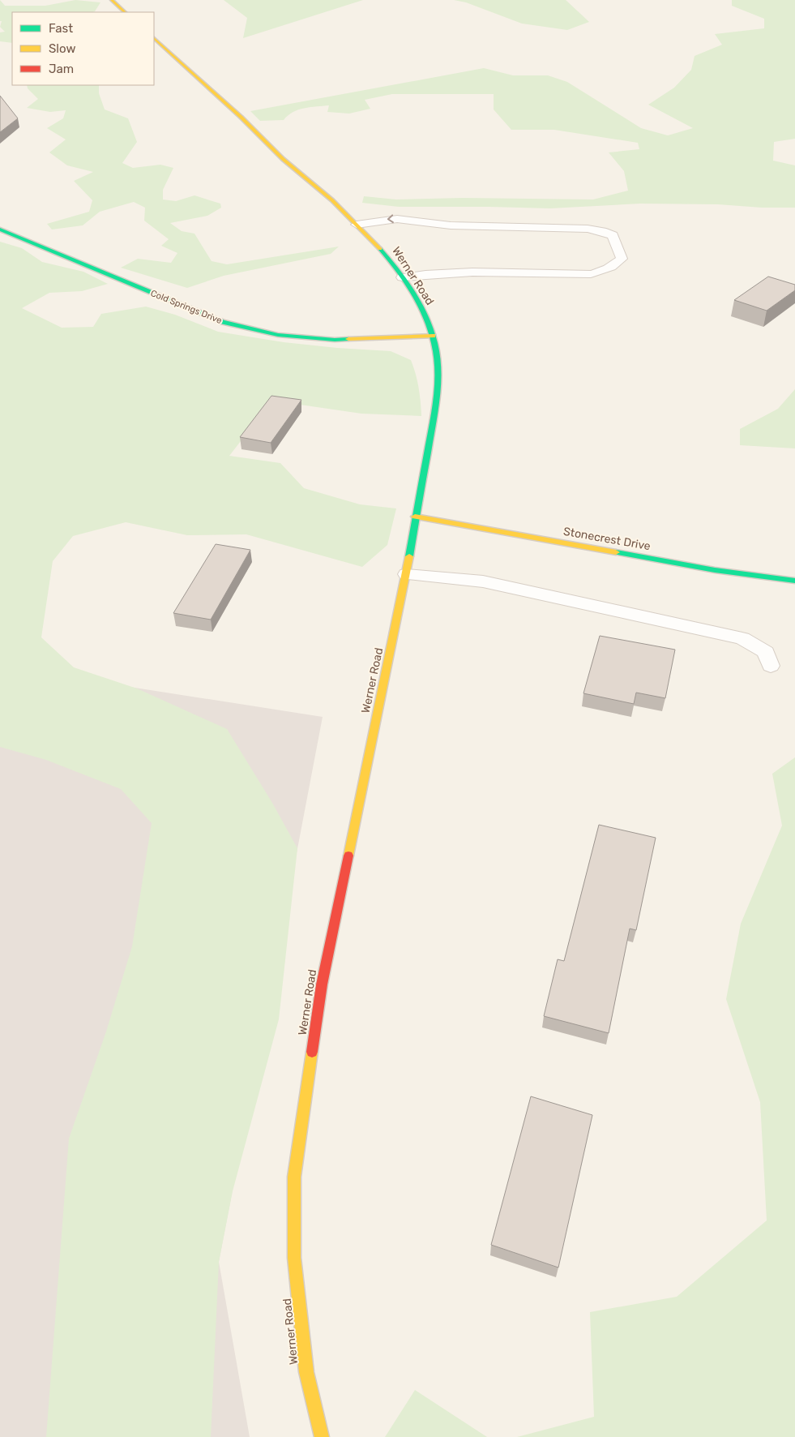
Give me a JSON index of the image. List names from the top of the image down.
{
  "streets": {
    "street": ["Werner Road", "Cold Springs Drive", "Stonecrest Drive"]
  },
  "crossings": [
    ["Werner Road", "Cold Springs Drive"],
    ["Werner Road", "Stonecrest Drive"]
  ],
  "legend": ["Fast", "Slow", "Jam"]
}
